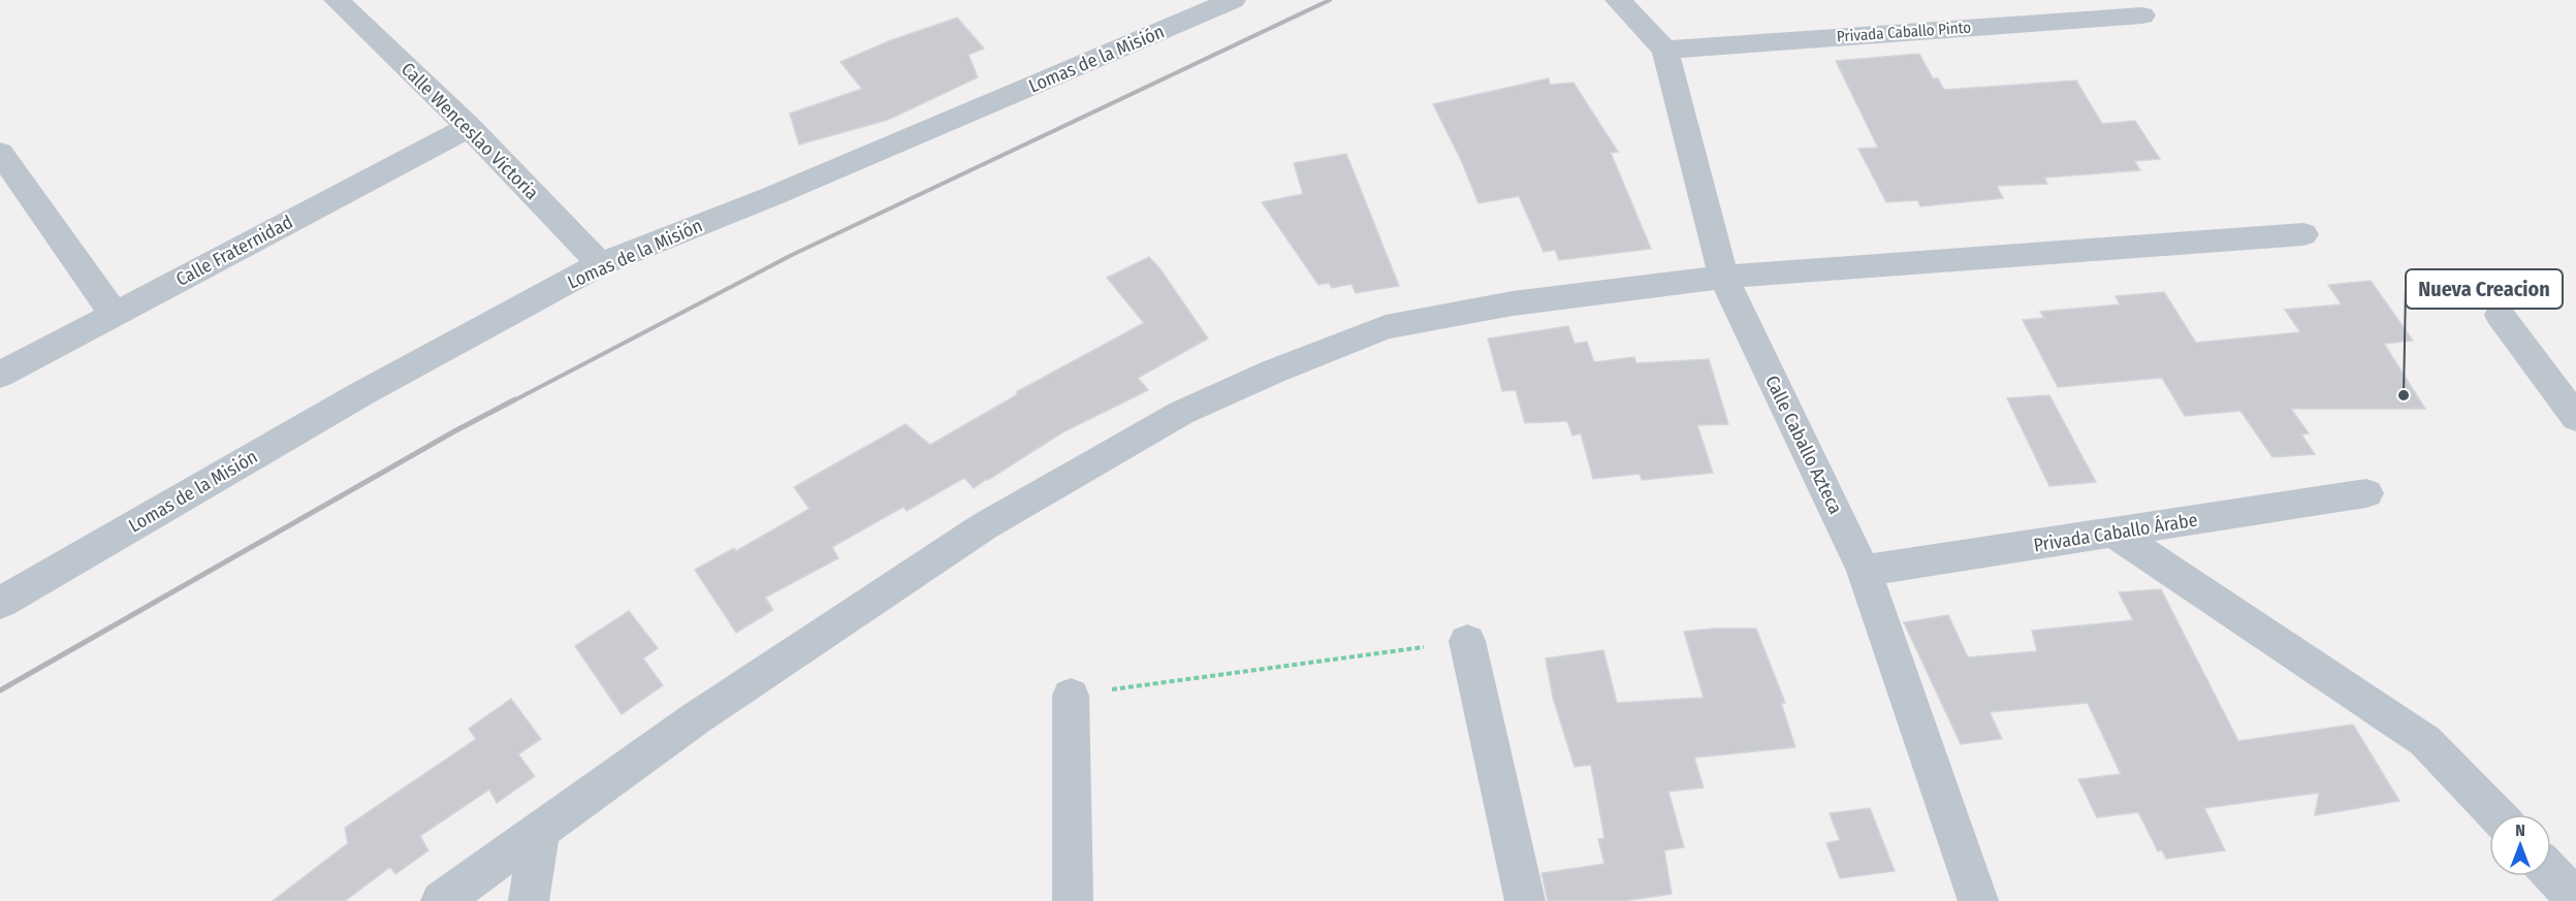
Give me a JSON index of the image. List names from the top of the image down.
{
  "streets": {
    "street": [
      "Privada Caballo Pinto",
      "Lomas de la Misión",
      "Calle Wenceslao Victoria",
      "Calle Fraternidad",
      "Calle Caballo Azteca",
      "Privada Caballo Árabe"
    ]
  },
  "crossings": [
    ["Privada Caballo Pinto", "Calle Caballo Azteca"],
    ["Lomas de la Misión", "Calle Wenceslao Victoria"],
    ["Calle Wenceslao Victoria", "Calle Fraternidad"],
    ["Calle Caballo Azteca", "Privada Caballo Árabe"]
  ],
  "places": ["Nueva Creacion"],
  "north": "top"
}
